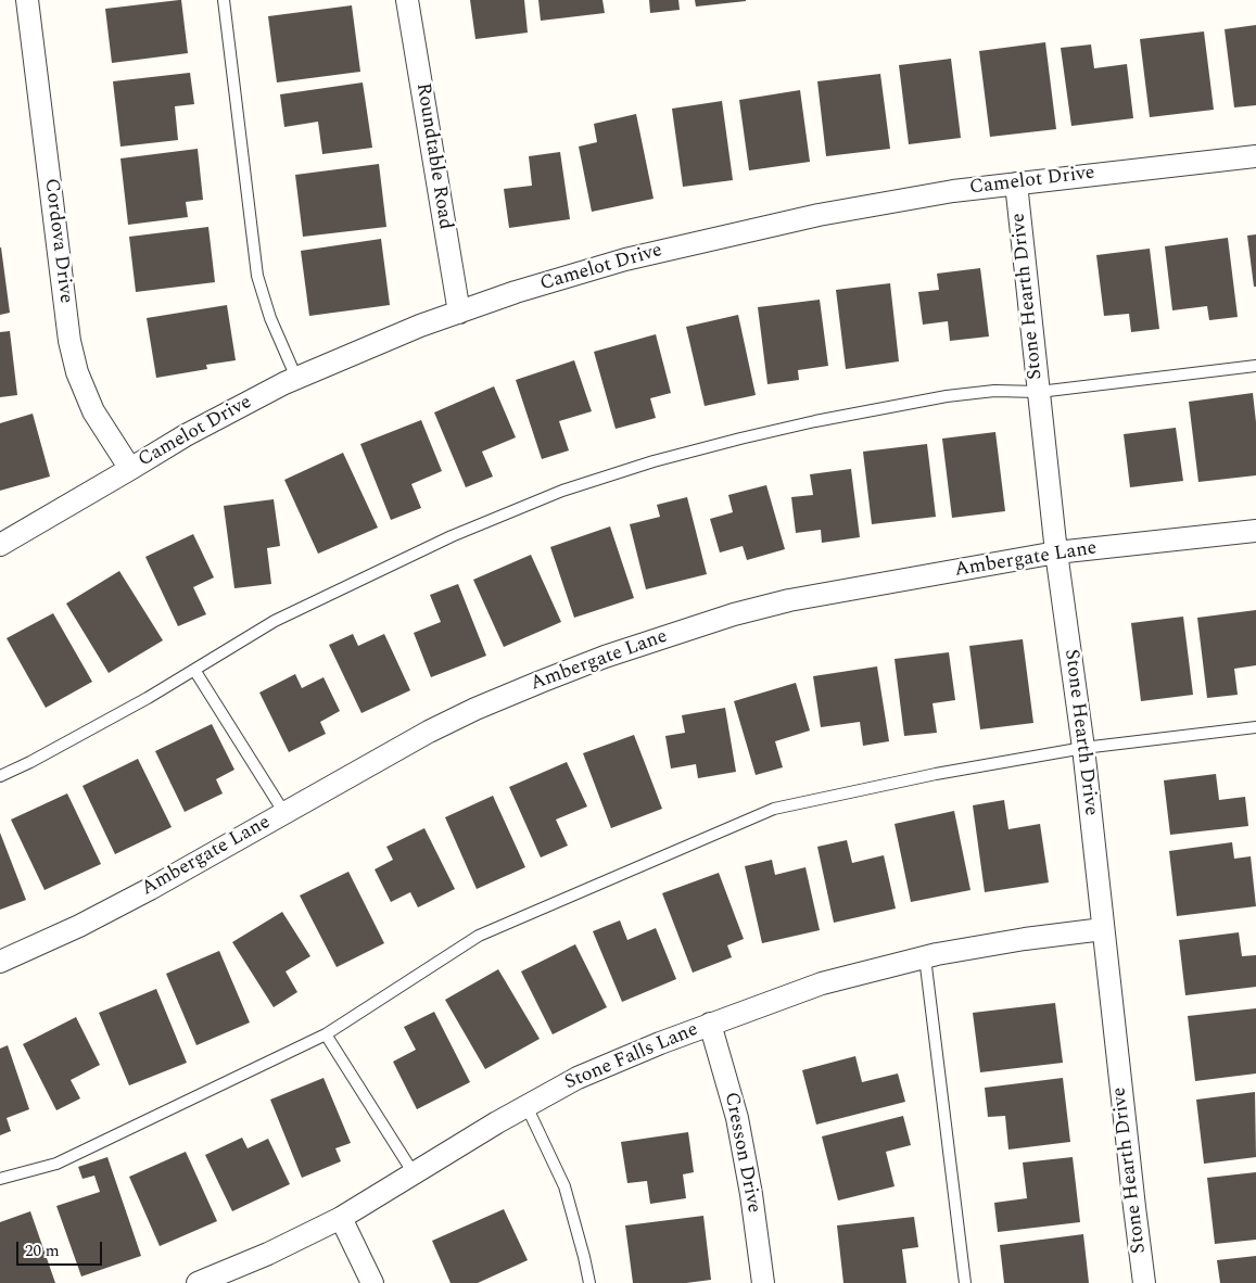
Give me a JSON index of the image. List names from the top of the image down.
{
  "streets": {
    "street": [
      "Roundtable Road",
      "Camelot Drive",
      "Cordova Drive",
      "Stone Hearth Drive",
      "Ambergate Lane",
      "Stone Falls Lane",
      "Cresson Drive"
    ]
  },
  "crossings": [
    ["Roundtable Road", "Camelot Drive"],
    ["Camelot Drive", "Cordova Drive"],
    ["Camelot Drive", "Stone Hearth Drive"],
    ["Stone Hearth Drive", "Ambergate Lane"],
    ["Stone Hearth Drive", "Stone Falls Lane"],
    ["Stone Falls Lane", "Cresson Drive"]
  ],
  "scale_bar": "20 m"
}
